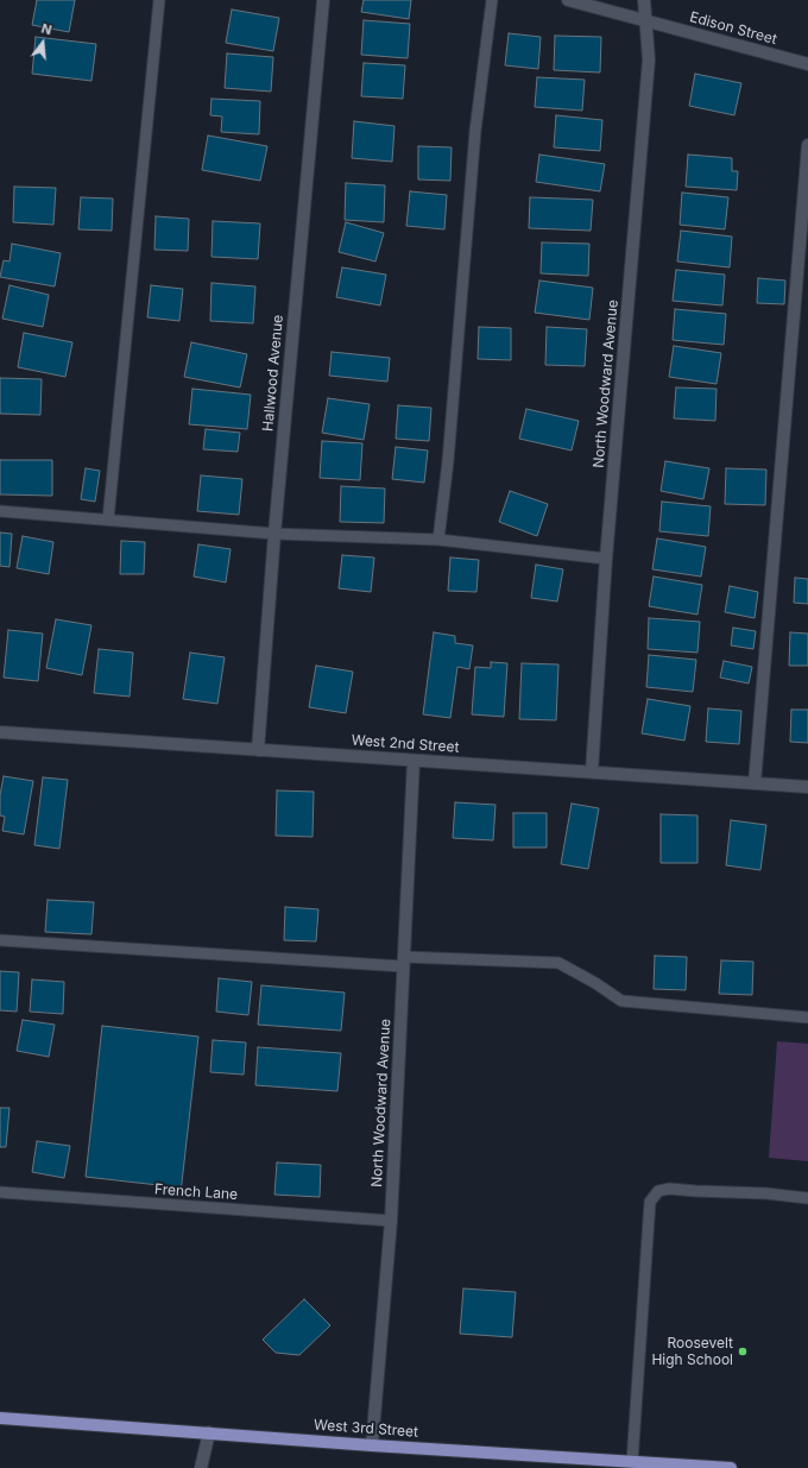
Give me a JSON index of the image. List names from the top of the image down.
{
  "streets": {
    "main road": ["West 3rd Street"],
    "street": [
      "Edison Street",
      "Hallwood Avenue",
      "North Woodward Avenue",
      "West 2nd Street"
    ],
    "lane": ["French Lane"]
  },
  "crossings": [
    ["Edison Street", "North Woodward Avenue"],
    ["Hallwood Avenue", "West 2nd Street"],
    ["North Woodward Avenue", "West 2nd Street"],
    ["North Woodward Avenue", "French Lane"],
    ["North Woodward Avenue", "West 3rd Street"]
  ],
  "places": ["Roosevelt High School"],
  "north": "top"
}
